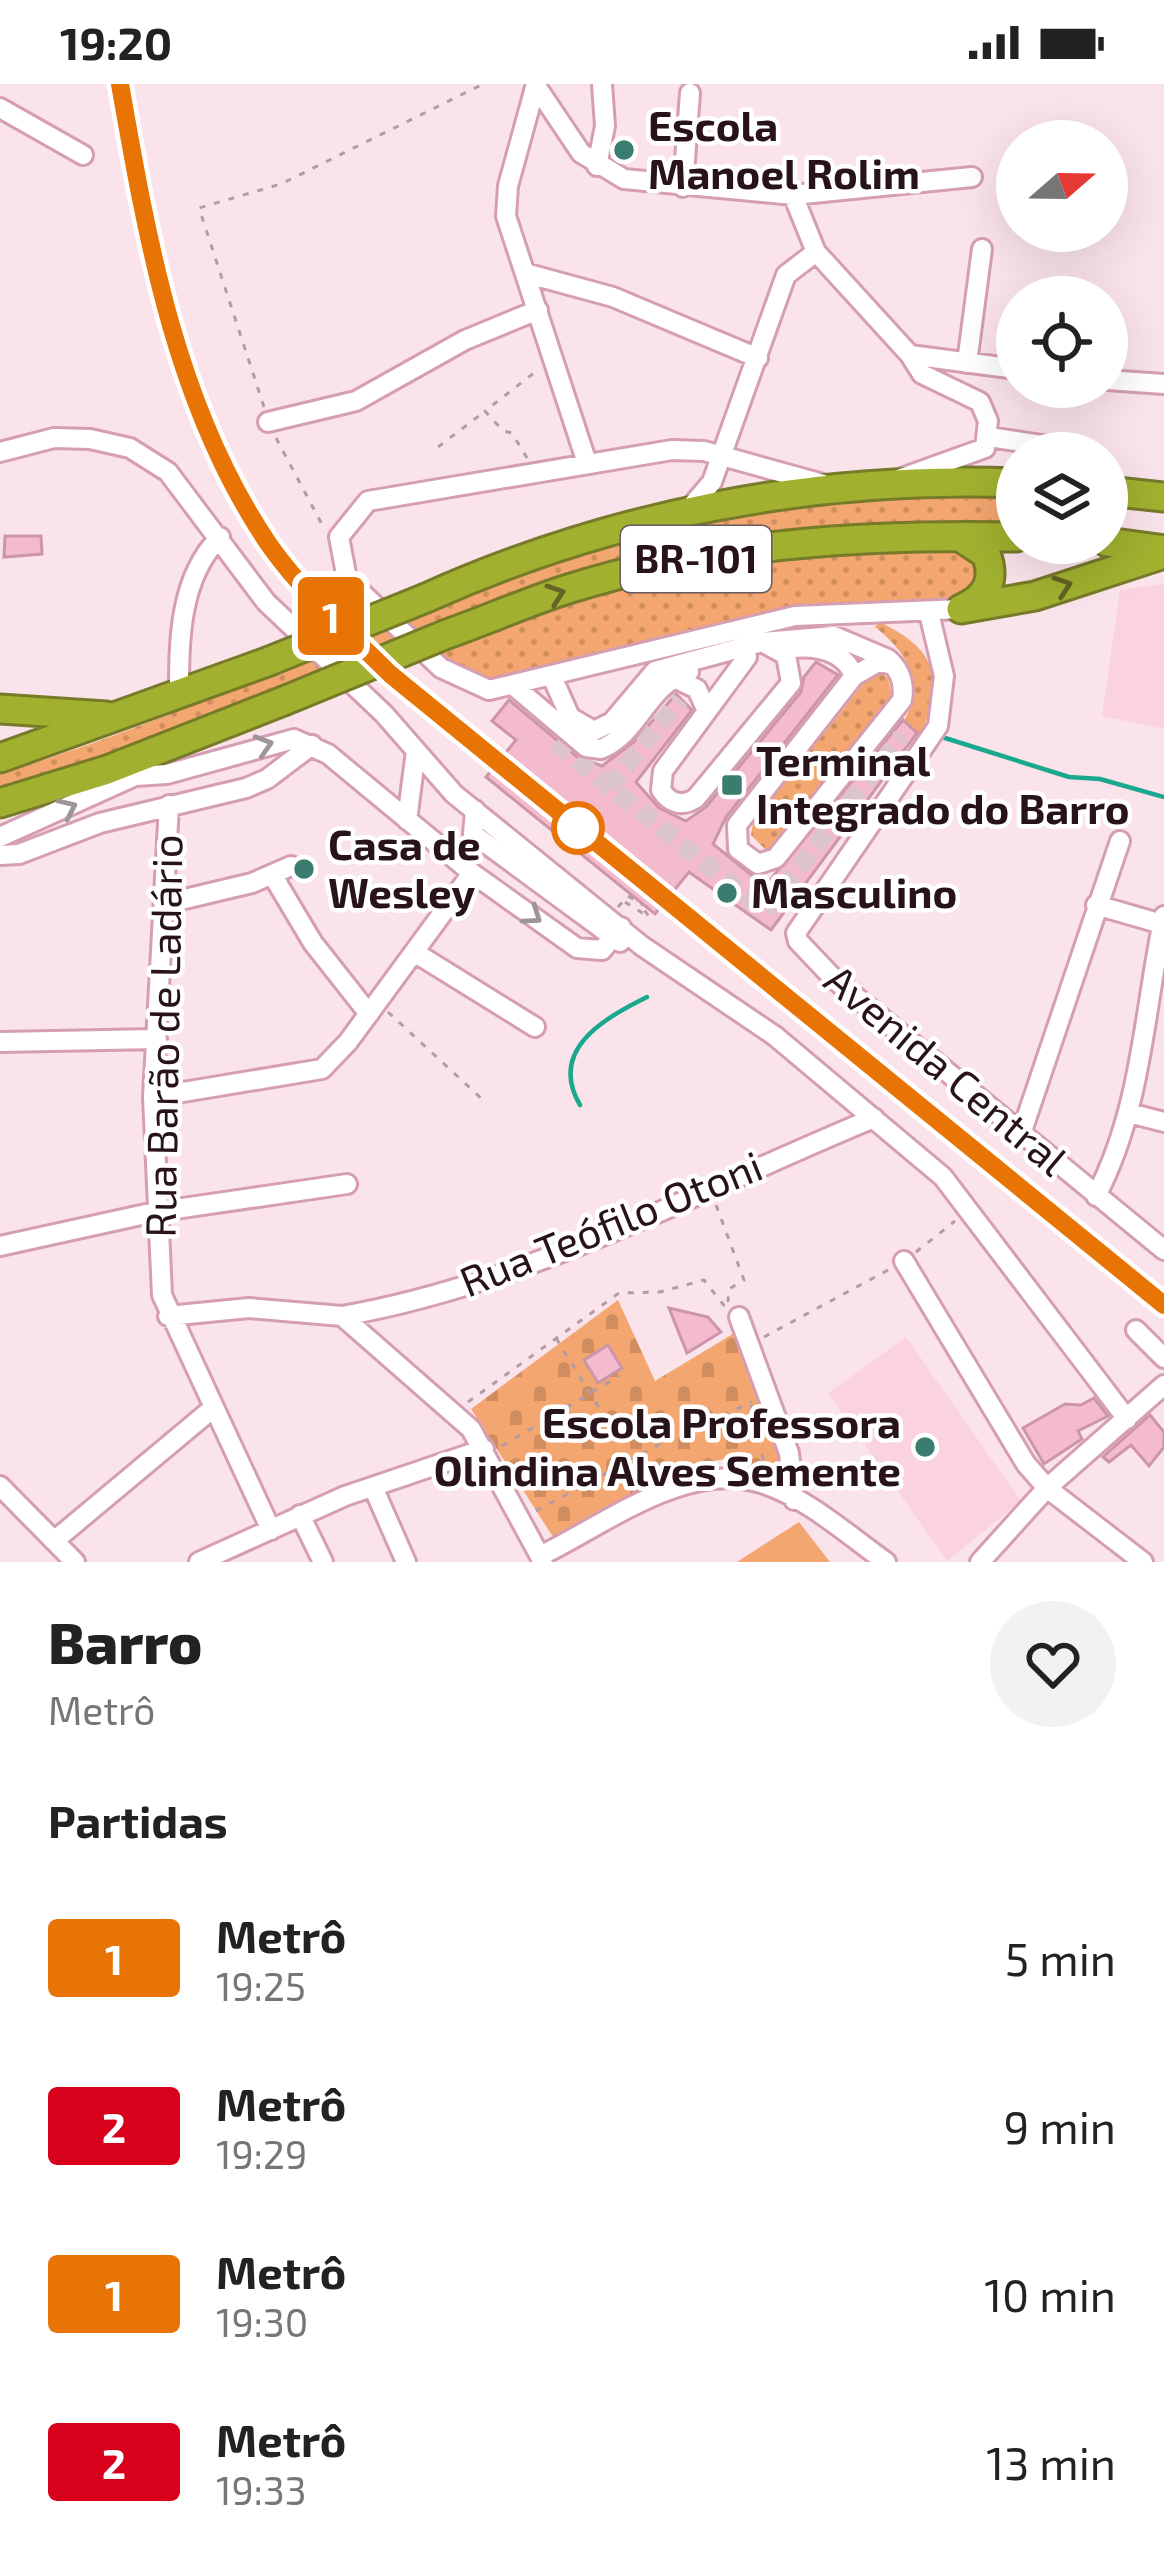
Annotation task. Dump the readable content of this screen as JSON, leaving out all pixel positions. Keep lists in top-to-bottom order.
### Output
{
  "streets": {
    "highway": ["BR-101"],
    "street": ["Rua Barão de Ladário", "Avenida Central", "Rua Teófilo Otoni"]
  },
  "crossings": [
    ["Rua Barão de Ladário", "Rua Teófilo Otoni"],
    ["Avenida Central", "Rua Teófilo Otoni"]
  ],
  "places": {
    "other": [
      "Escola Manoel Rolim",
      "Casa de Wesley",
      "Masculino",
      "Escola Professora Olindina Alves Semente"
    ],
    "transit": ["Terminal Integrado do Barro"]
  },
  "lines": ["metro line 1"],
  "north": "right",
  "page": {
    "status": "19:20",
    "on_map": "1",
    "heading": [
      ["Barro", "Metrô"],
      "Partidas"
    ],
    "list": [
      {
        "mark": "1",
        "name": "Metrô",
        "note": "19:25",
        "value": "5 min"
      },
      {
        "mark": "2",
        "name": "Metrô",
        "note": "19:29",
        "value": "9 min"
      },
      {
        "mark": "1",
        "name": "Metrô",
        "note": "19:30",
        "value": "10 min"
      },
      {
        "mark": "2",
        "name": "Metrô",
        "note": "19:33",
        "value": "13 min"
      }
    ]
  }
}
